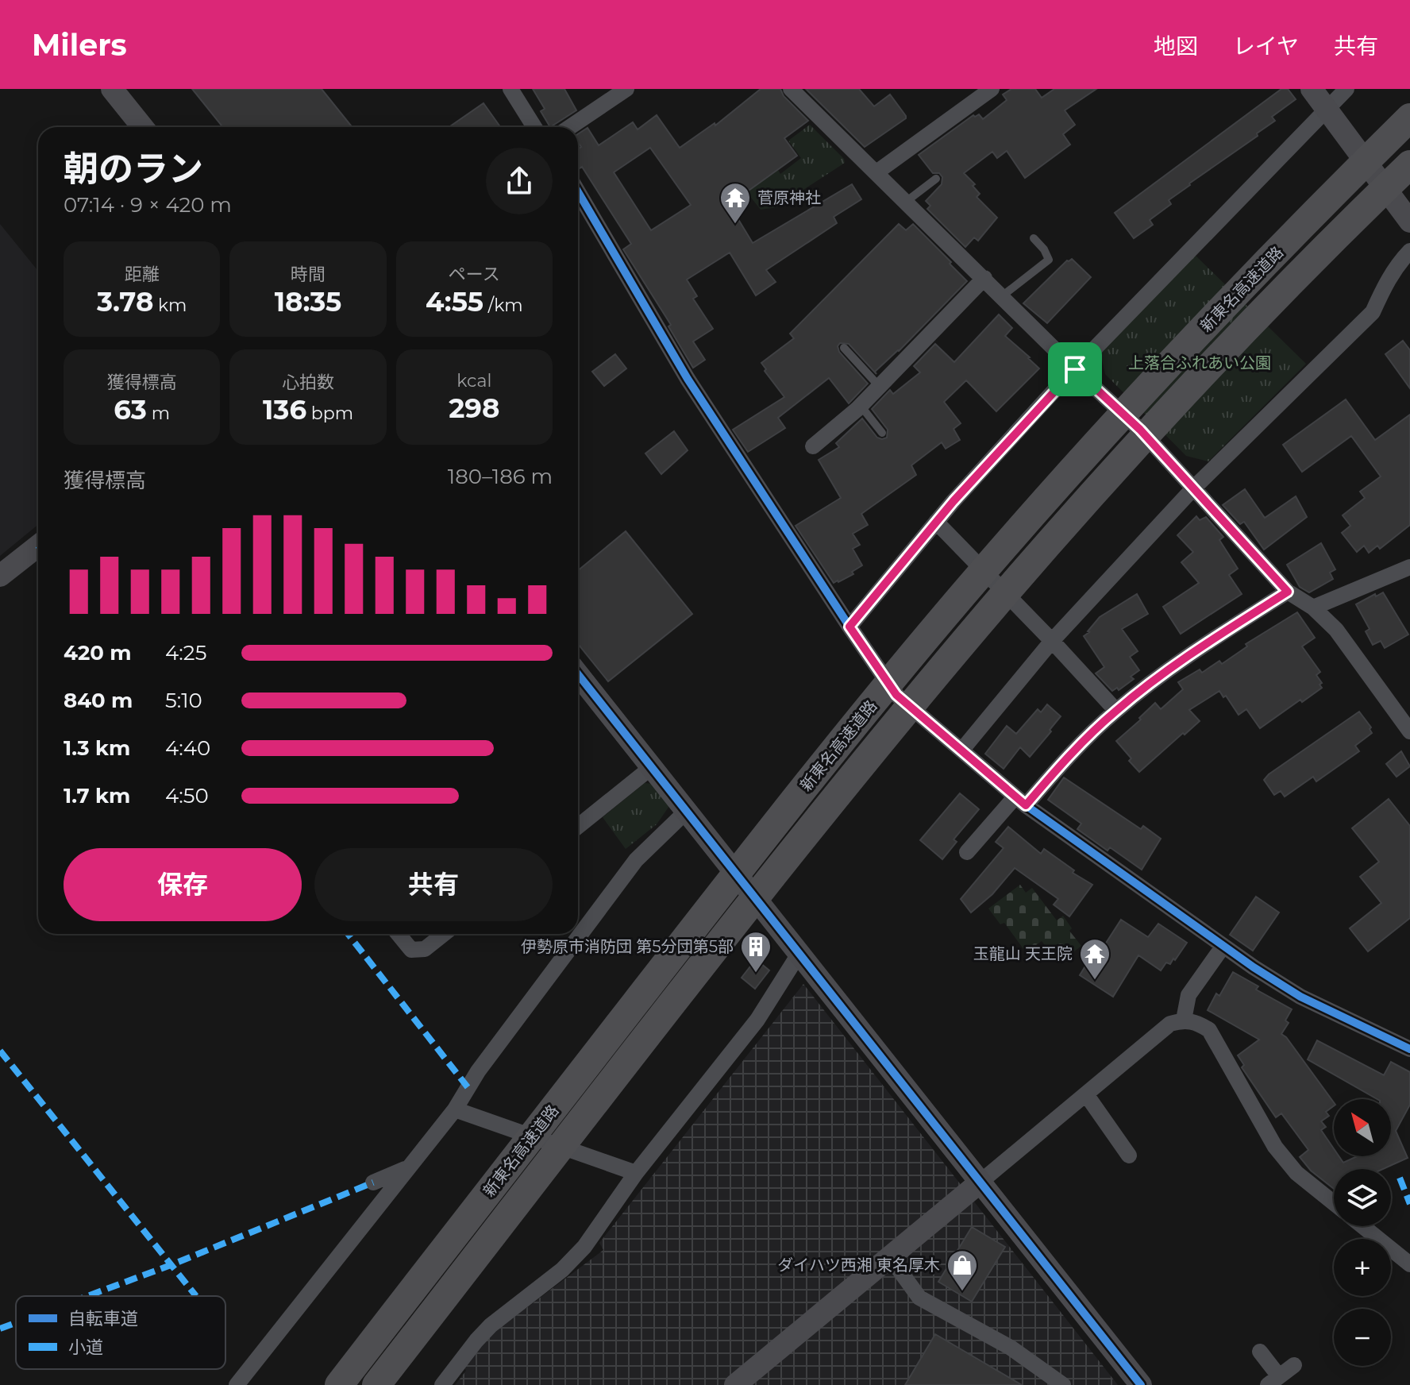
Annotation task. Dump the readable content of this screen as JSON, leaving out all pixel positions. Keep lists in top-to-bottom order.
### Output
{
  "streets": {
    "highway": ["新東名高速道路"]
  },
  "parks": ["上落合ふれあい公園"],
  "places": {
    "temple": ["菅原神社", "玉龍山 天王院"],
    "building": ["伊勢原市消防団 第5分団第5部"],
    "shop": ["ダイハツ西湘 東名厚木"]
  },
  "legend": ["自転車道", "小道"],
  "north": "top left",
  "page": {
    "header": "Milers",
    "nav": ["地図", "レイヤ", "共有"],
    "heading": ["朝のラン", "07:14 · 9 × 420 m"],
    "stats": [
      ["距離", "3.78 km"],
      ["時間", "18:35"],
      ["ペース", "4:55 /km"],
      ["獲得標高", "63 m"],
      ["心拍数", "136 bpm"],
      ["kcal", "298"]
    ],
    "chart": ["獲得標高", "180–186 m"],
    "list": [
      {
        "name": "420 m",
        "note": "4:25"
      },
      {
        "name": "840 m",
        "note": "5:10"
      },
      {
        "name": "1.3 km",
        "note": "4:40"
      },
      {
        "name": "1.7 km",
        "note": "4:50"
      }
    ],
    "buttons": ["保存", "共有"],
    "map_buttons": ["+", "−"]
  }
}
